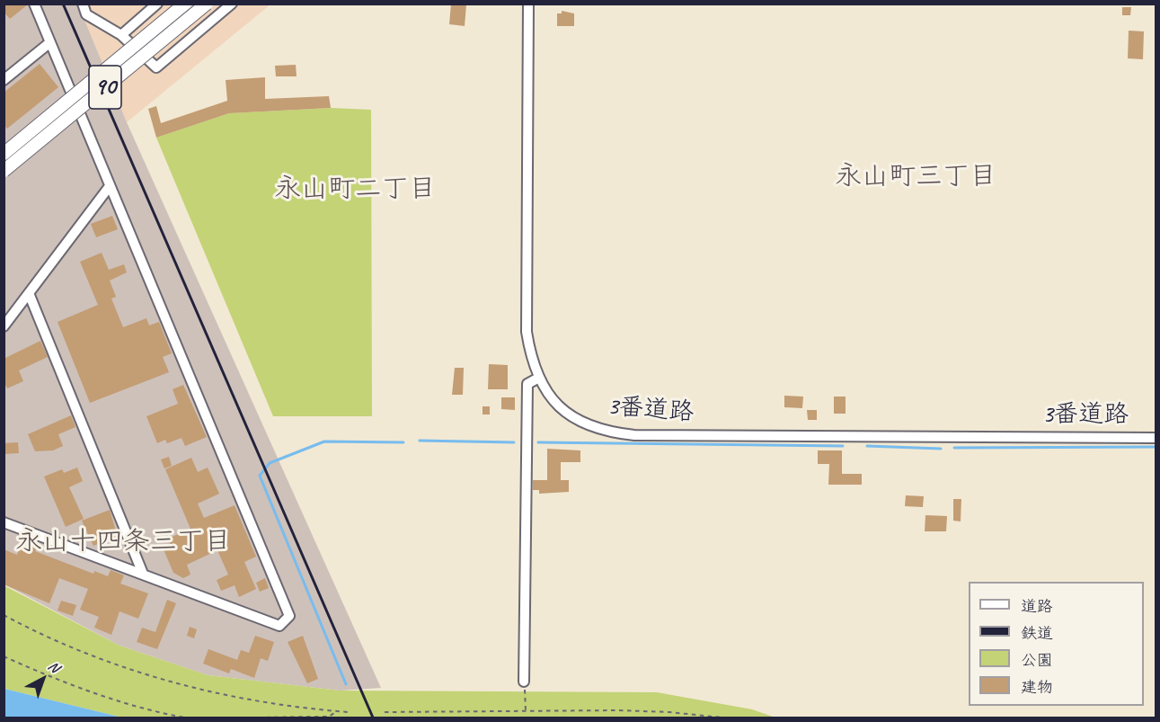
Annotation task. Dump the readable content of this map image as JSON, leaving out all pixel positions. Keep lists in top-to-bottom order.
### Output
{
  "streets": {
    "main road": ["90"],
    "street": ["3番道路"]
  },
  "districts": ["永山町三丁目", "永山町二丁目", "永山十四条三丁目"],
  "legend": [
    "道路",
    "鉄道",
    "公園",
    "建物"
  ],
  "north": "top right"
}
